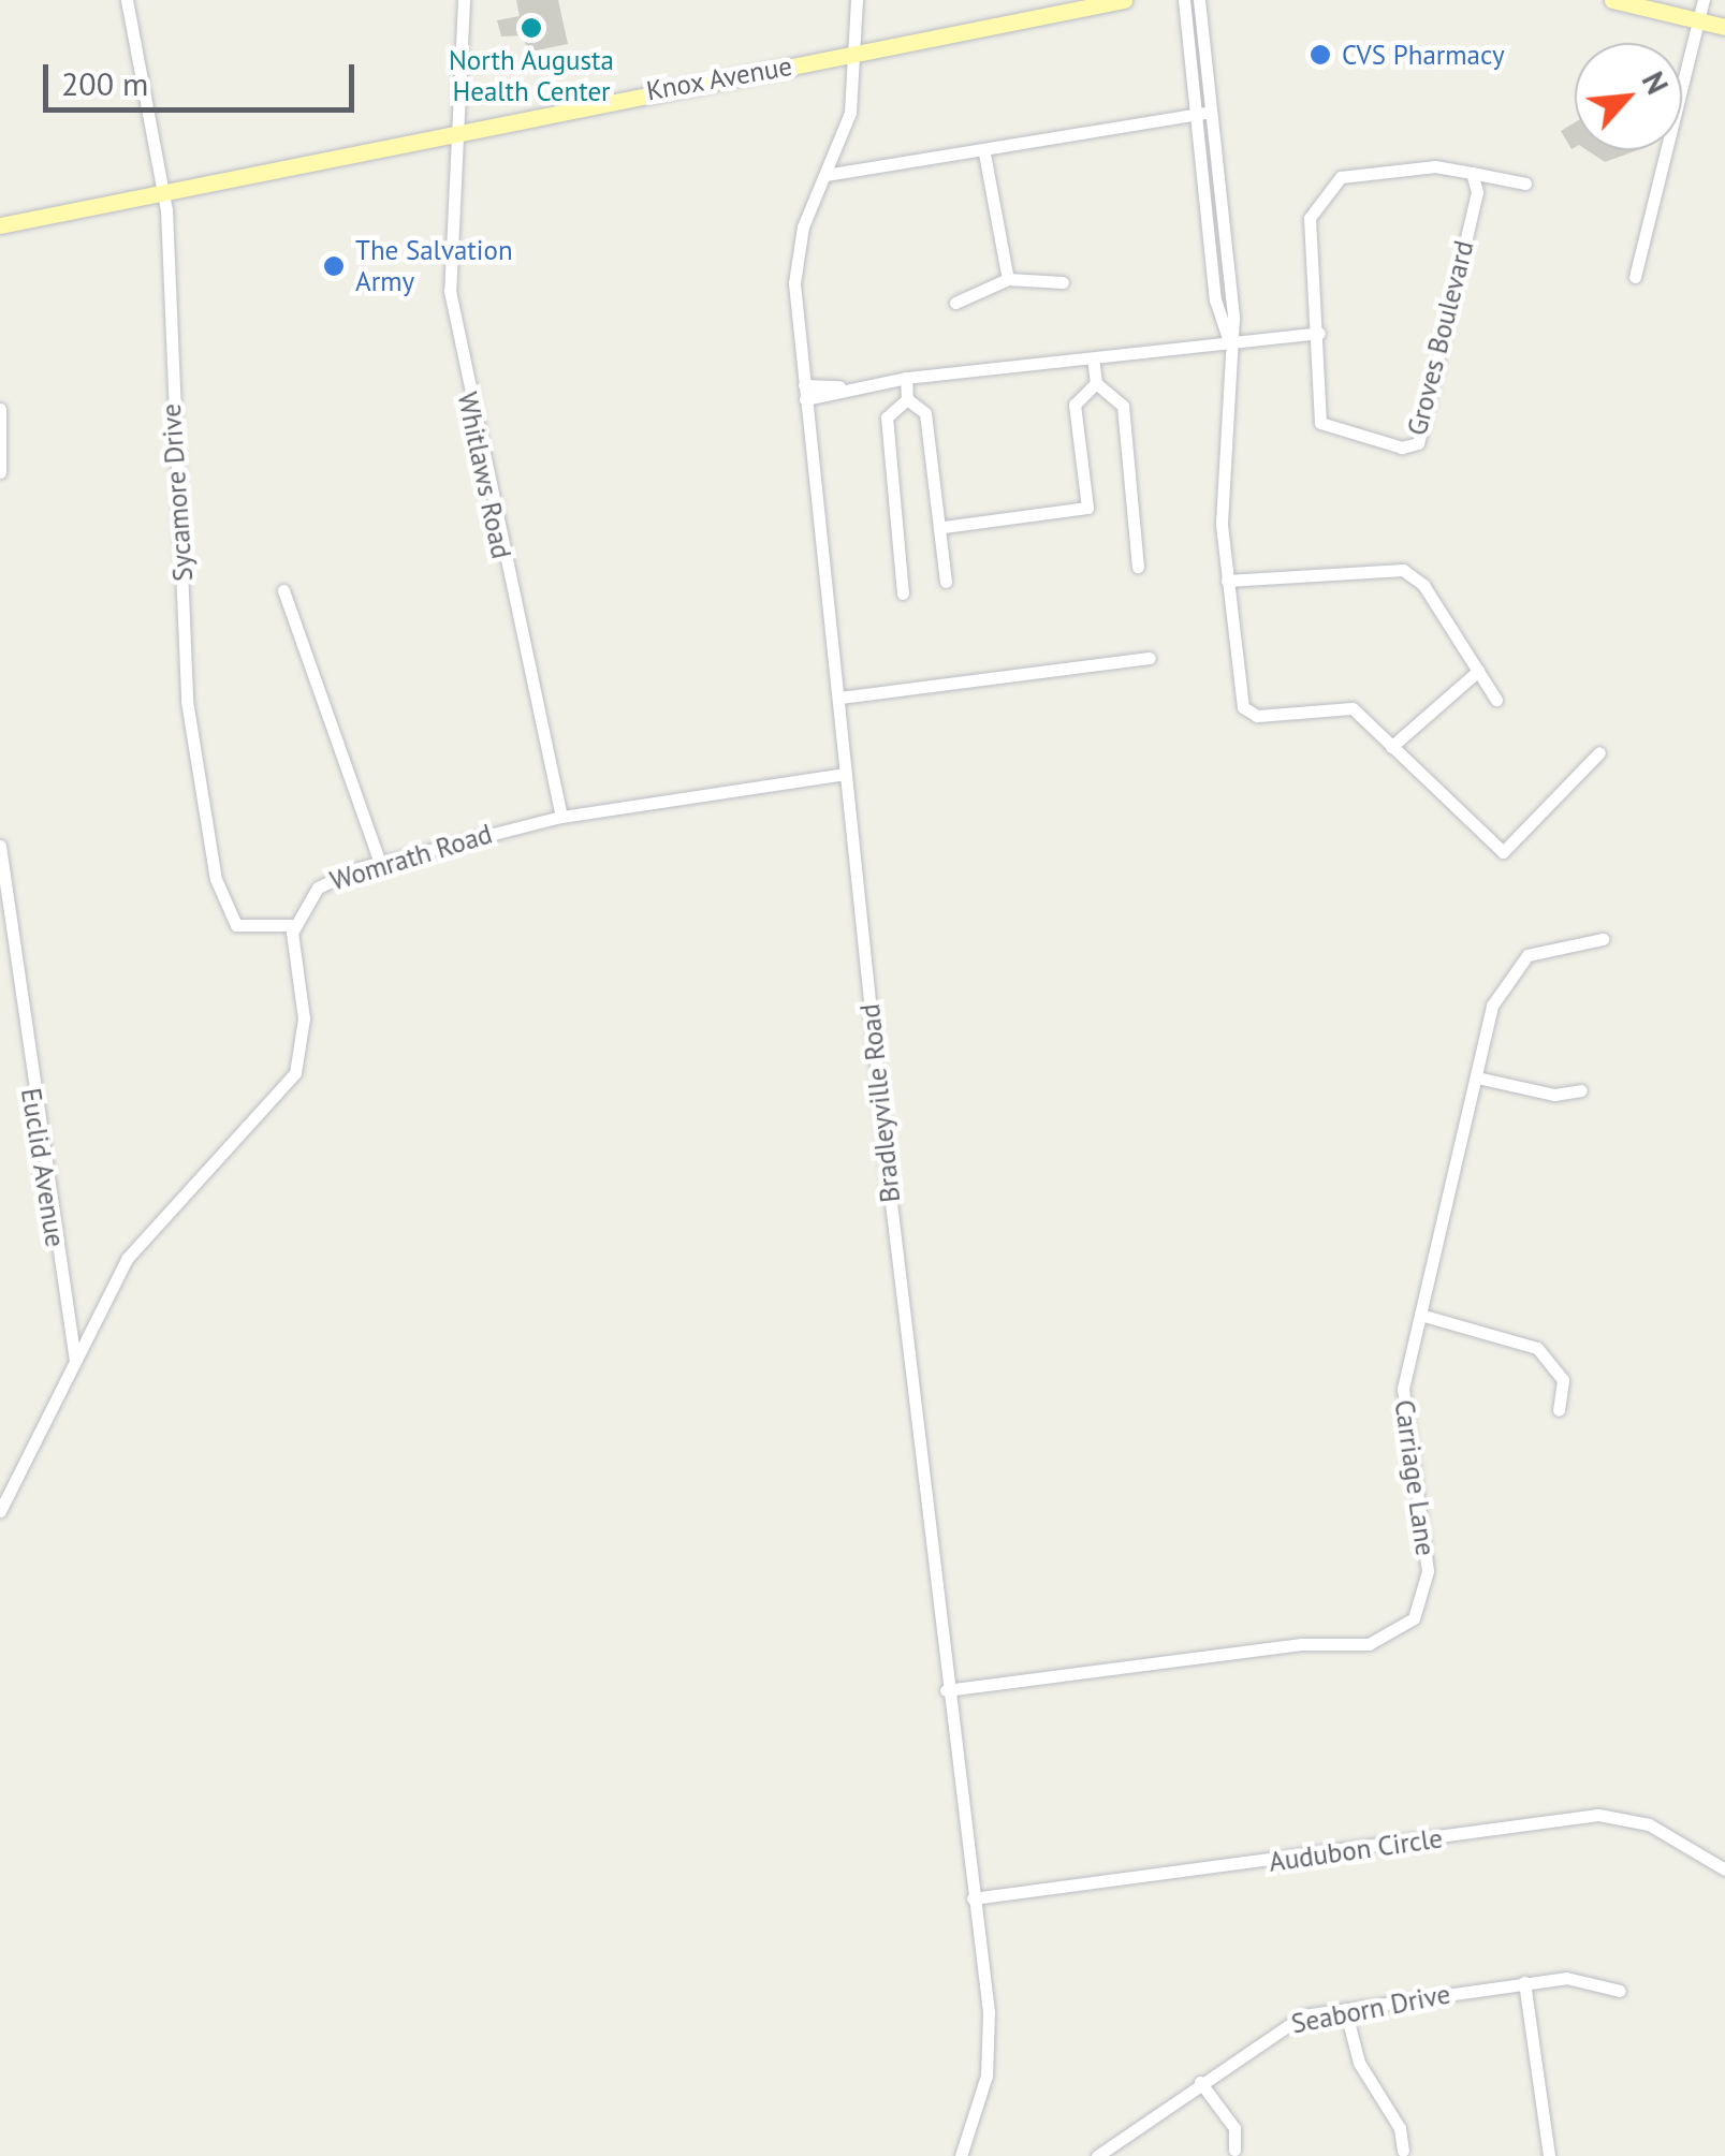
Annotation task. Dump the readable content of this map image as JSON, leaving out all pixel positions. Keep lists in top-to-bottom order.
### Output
{
  "streets": {
    "main road": ["Knox Avenue"],
    "street": [
      "Groves Boulevard",
      "Whitlaws Road",
      "Sycamore Drive",
      "Womrath Road",
      "Bradleyville Road",
      "Euclid Avenue",
      "Carriage Lane",
      "Audubon Circle",
      "Seaborn Drive"
    ]
  },
  "crossings": [
    ["Knox Avenue", "Whitlaws Road"],
    ["Knox Avenue", "Sycamore Drive"],
    ["Knox Avenue", "Bradleyville Road"],
    ["Whitlaws Road", "Womrath Road"],
    ["Sycamore Drive", "Womrath Road"],
    ["Womrath Road", "Bradleyville Road"],
    ["Bradleyville Road", "Carriage Lane"],
    ["Bradleyville Road", "Audubon Circle"]
  ],
  "places": ["North Augusta Health Center", "CVS Pharmacy", "The Salvation Army"],
  "scale_bar": "200 m",
  "north": "top right"
}
